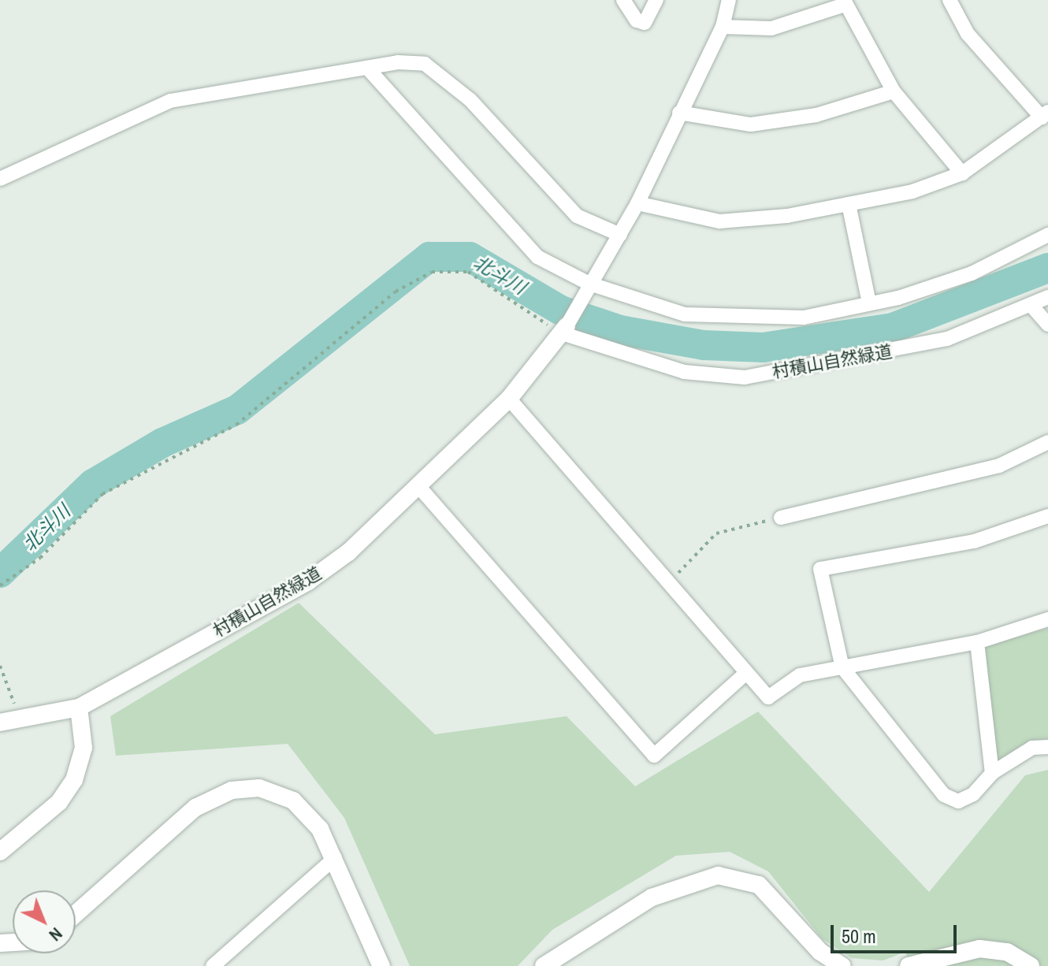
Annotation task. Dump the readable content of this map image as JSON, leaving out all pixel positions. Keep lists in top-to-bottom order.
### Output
{
  "streets": {
    "street": ["村積山自然緑道"]
  },
  "water": ["北斗川"],
  "scale_bar": "50 m",
  "north": "bottom right"
}
